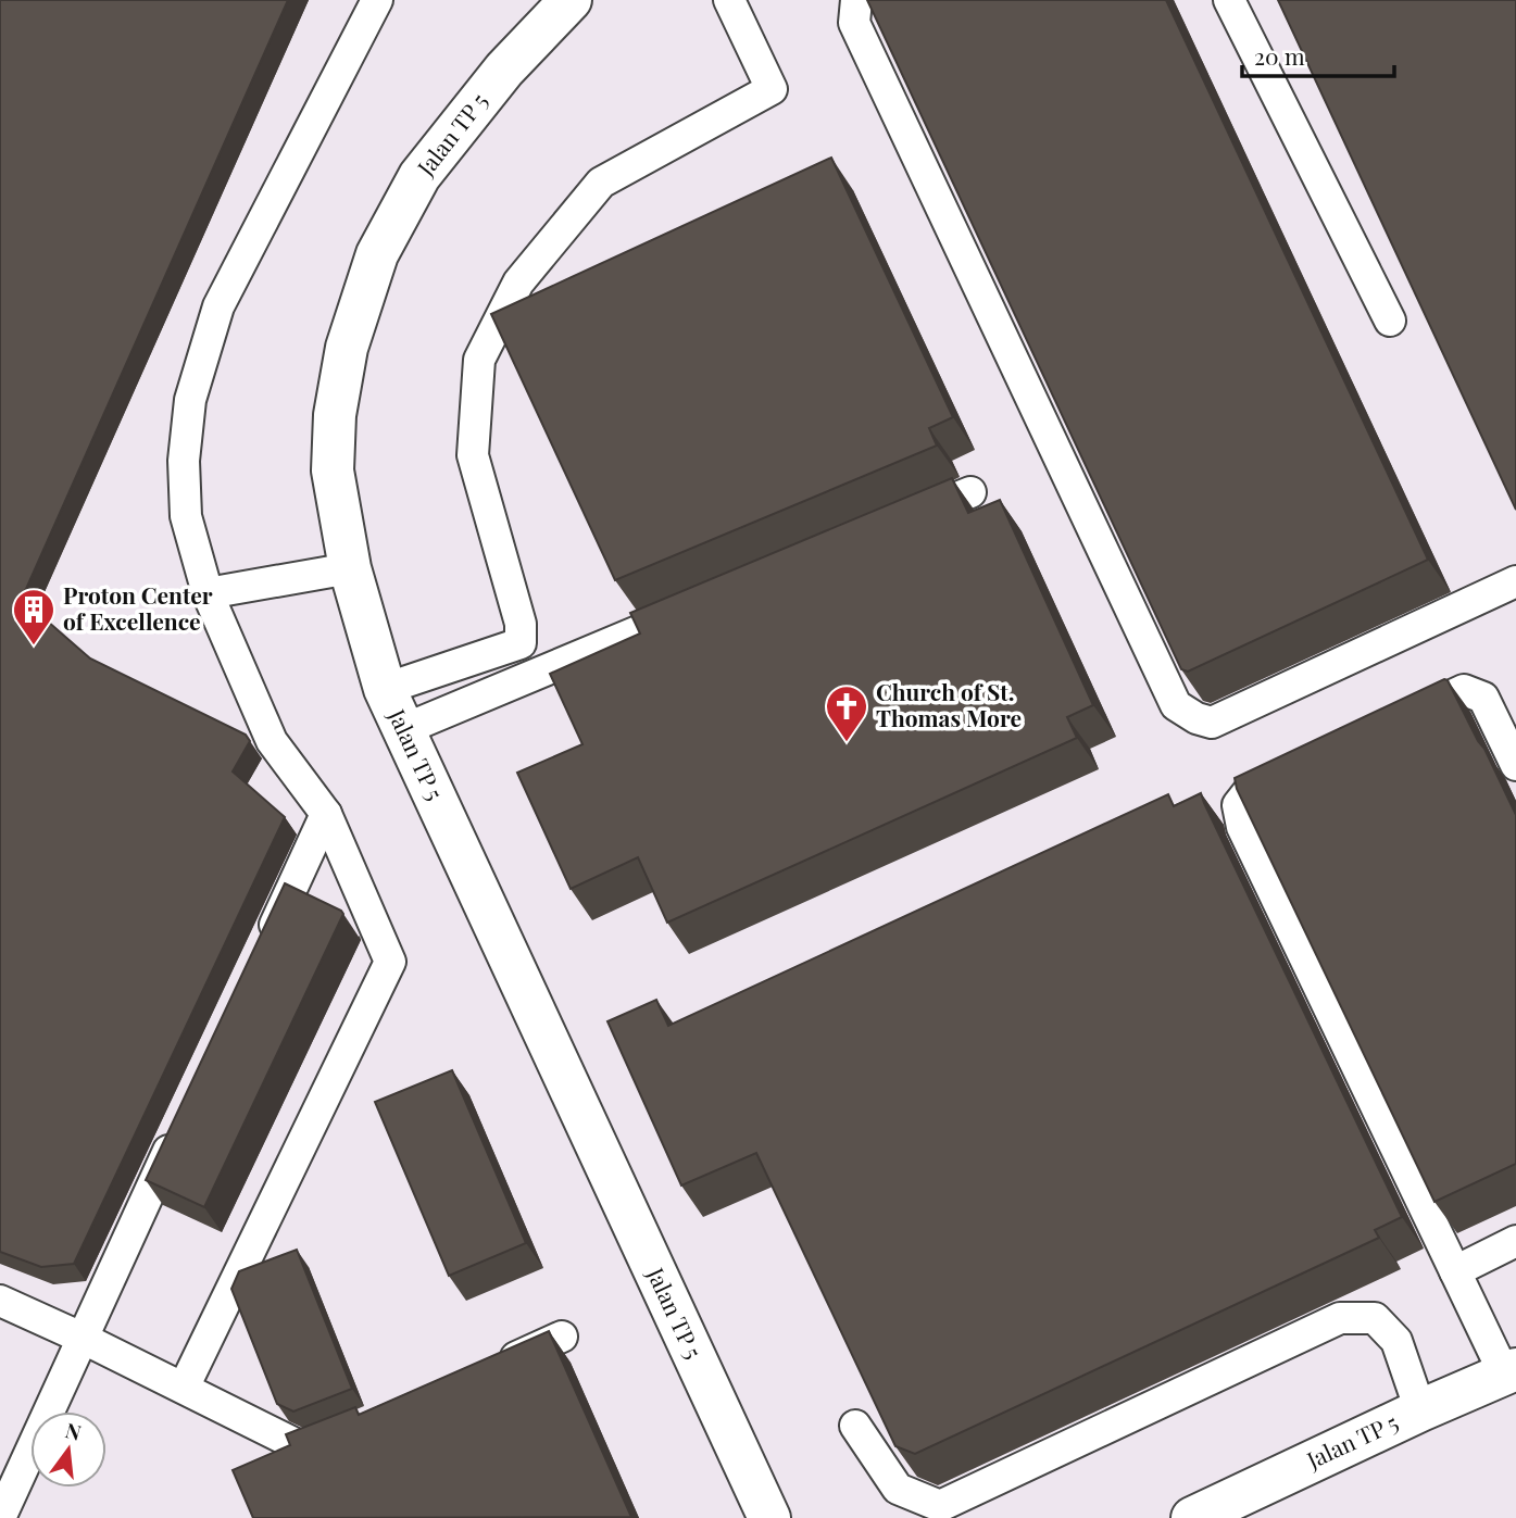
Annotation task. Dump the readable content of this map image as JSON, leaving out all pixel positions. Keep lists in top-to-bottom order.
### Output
{
  "streets": {
    "street": ["Jalan TP 5"]
  },
  "places": {
    "building": ["Proton Center of Excellence"],
    "church": ["Church of St. Thomas More"]
  },
  "scale_bar": "20 m",
  "north": "top"
}
